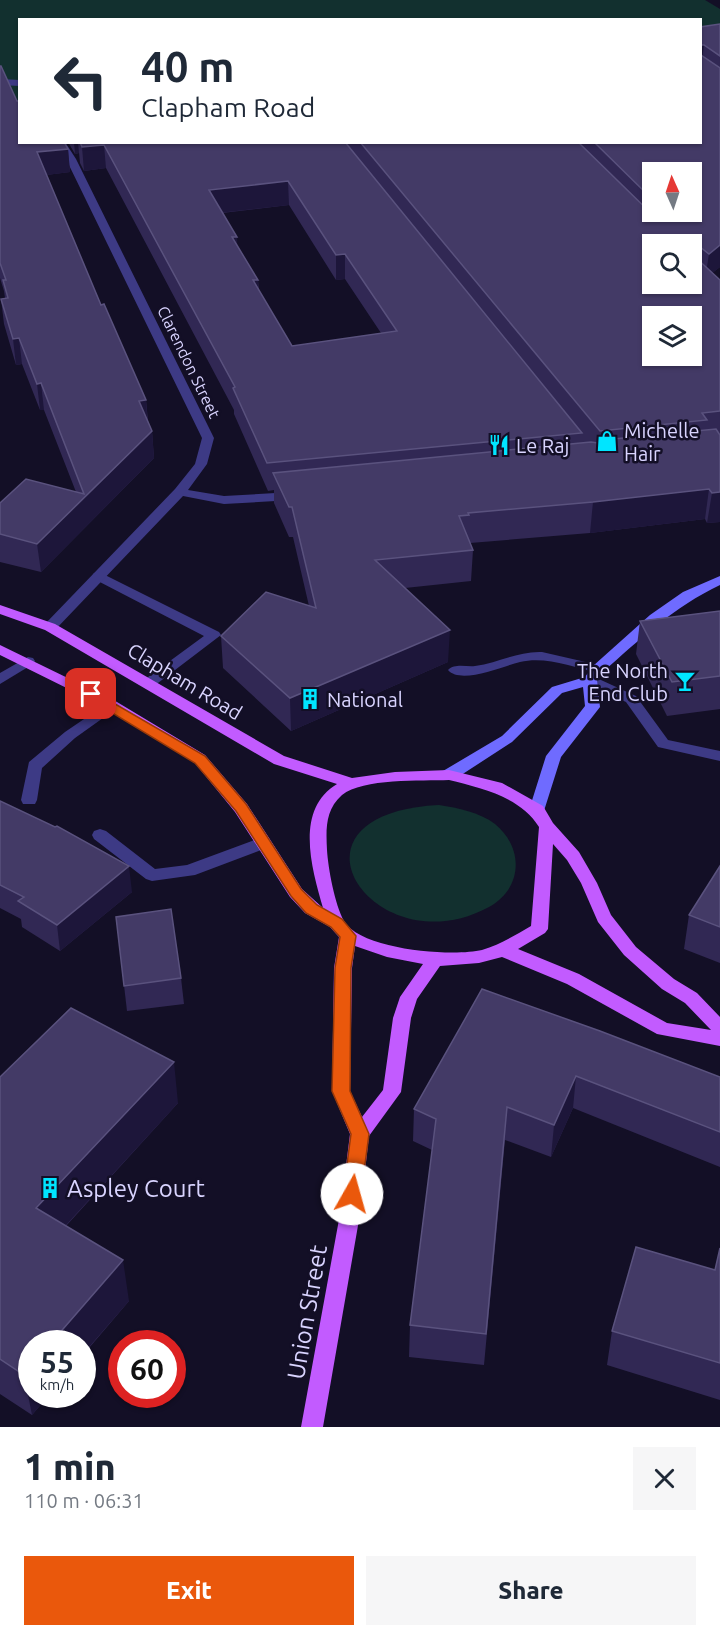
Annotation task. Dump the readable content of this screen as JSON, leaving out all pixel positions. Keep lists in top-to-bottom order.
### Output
{
  "streets": {
    "main road": ["Clapham Road", "Union Street"],
    "street": ["Clarendon Street"]
  },
  "crossings": [
    ["Clarendon Street", "Clapham Road"]
  ],
  "places": {
    "shop": ["Michelle Hair"],
    "restaurant": ["Le Raj"],
    "bar": ["The North End Club"],
    "building": ["National", "Aspley Court"]
  },
  "north": "top",
  "page": {
    "turn": ["40 m", "Clapham Road"],
    "speed": "55 km/h",
    "limit": "60",
    "heading": ["1 min", "110 m · 06:31"],
    "buttons": ["Exit", "Share"]
  }
}
